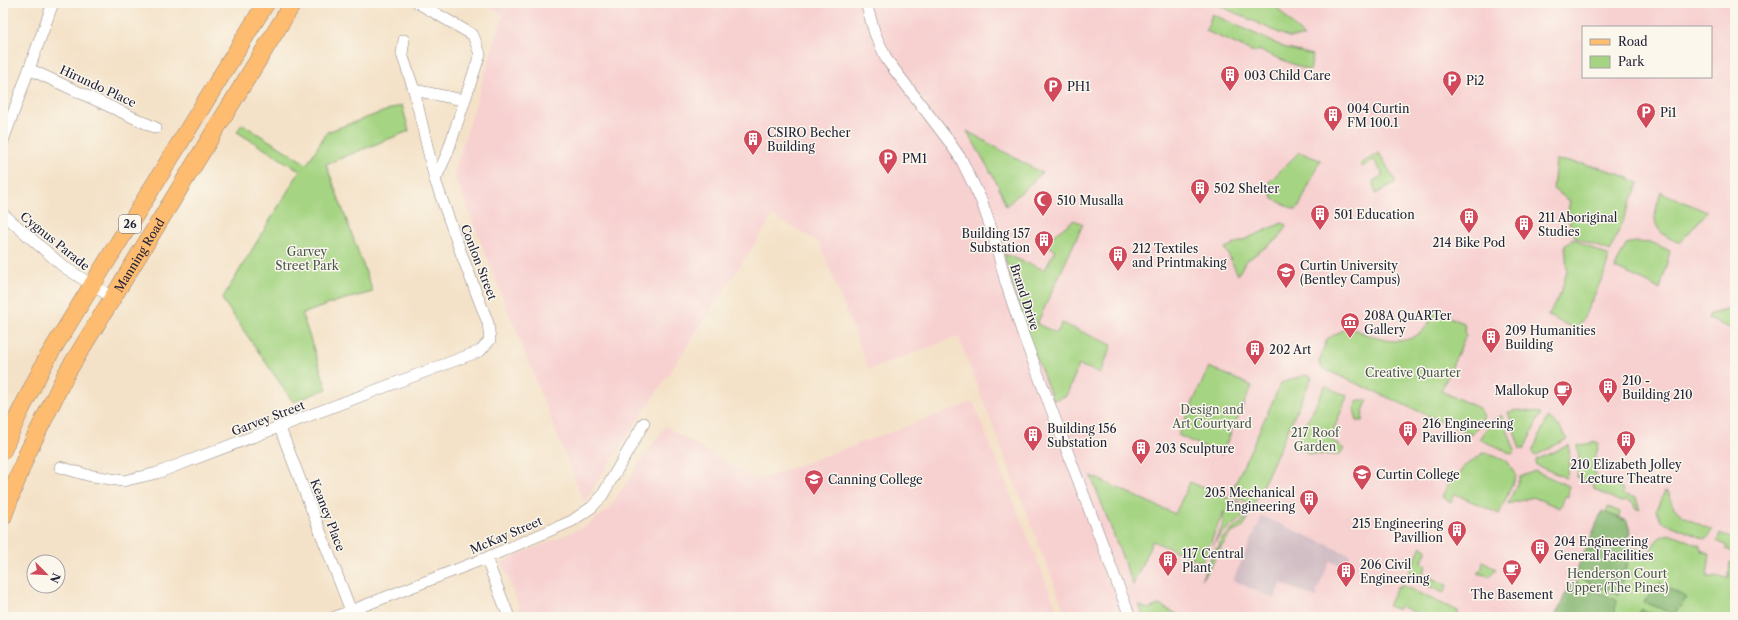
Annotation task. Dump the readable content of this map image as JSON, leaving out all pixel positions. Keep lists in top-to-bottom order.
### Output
{
  "streets": {
    "main road": ["26", "Manning Road"],
    "street": [
      "Hirundo Place",
      "Cygnus Parade",
      "Conlon Street",
      "Brand Drive",
      "Garvey Street",
      "Keaney Place",
      "McKay Street"
    ]
  },
  "crossings": [
    ["Cygnus Parade", "Manning Road"],
    ["Conlon Street", "Garvey Street"],
    ["Garvey Street", "Keaney Place"],
    ["Keaney Place", "McKay Street"]
  ],
  "parks": [
    "Garvey Street Park",
    "Creative Quarter",
    "Design and Art Courtyard",
    "217 Roof Garden",
    "Henderson Court Upper (The Pines)"
  ],
  "places": {
    "building": [
      "003 Child Care",
      "004 Curtin FM 100.1",
      "CSIRO Becher Building",
      "502 Shelter",
      "501 Education",
      "214 Bike Pod",
      "211 Aboriginal Studies",
      "Building 157 Substation",
      "212 Textiles and Printmaking",
      "209 Humanities Building",
      "202 Art",
      "210 - Building 210",
      "216 Engineering Pavillion",
      "Building 156 Substation",
      "210 Elizabeth Jolley Lecture Theatre",
      "203 Sculpture",
      "205 Mechanical Engineering",
      "215 Engineering Pavillion",
      "204 Engineering General Facilities",
      "117 Central Plant",
      "206 Civil Engineering"
    ],
    "parking": [
      "Pi2",
      "PH1",
      "Pi1",
      "PM1"
    ],
    "mosque": ["510 Musalla"],
    "school or university": ["Curtin University (Bentley Campus)", "Curtin College", "Canning College"],
    "museum": ["208A QuARTer Gallery"],
    "cafe": ["Mallokup", "The Basement"]
  },
  "legend": ["Road", "Park"],
  "north": "bottom right"
}
